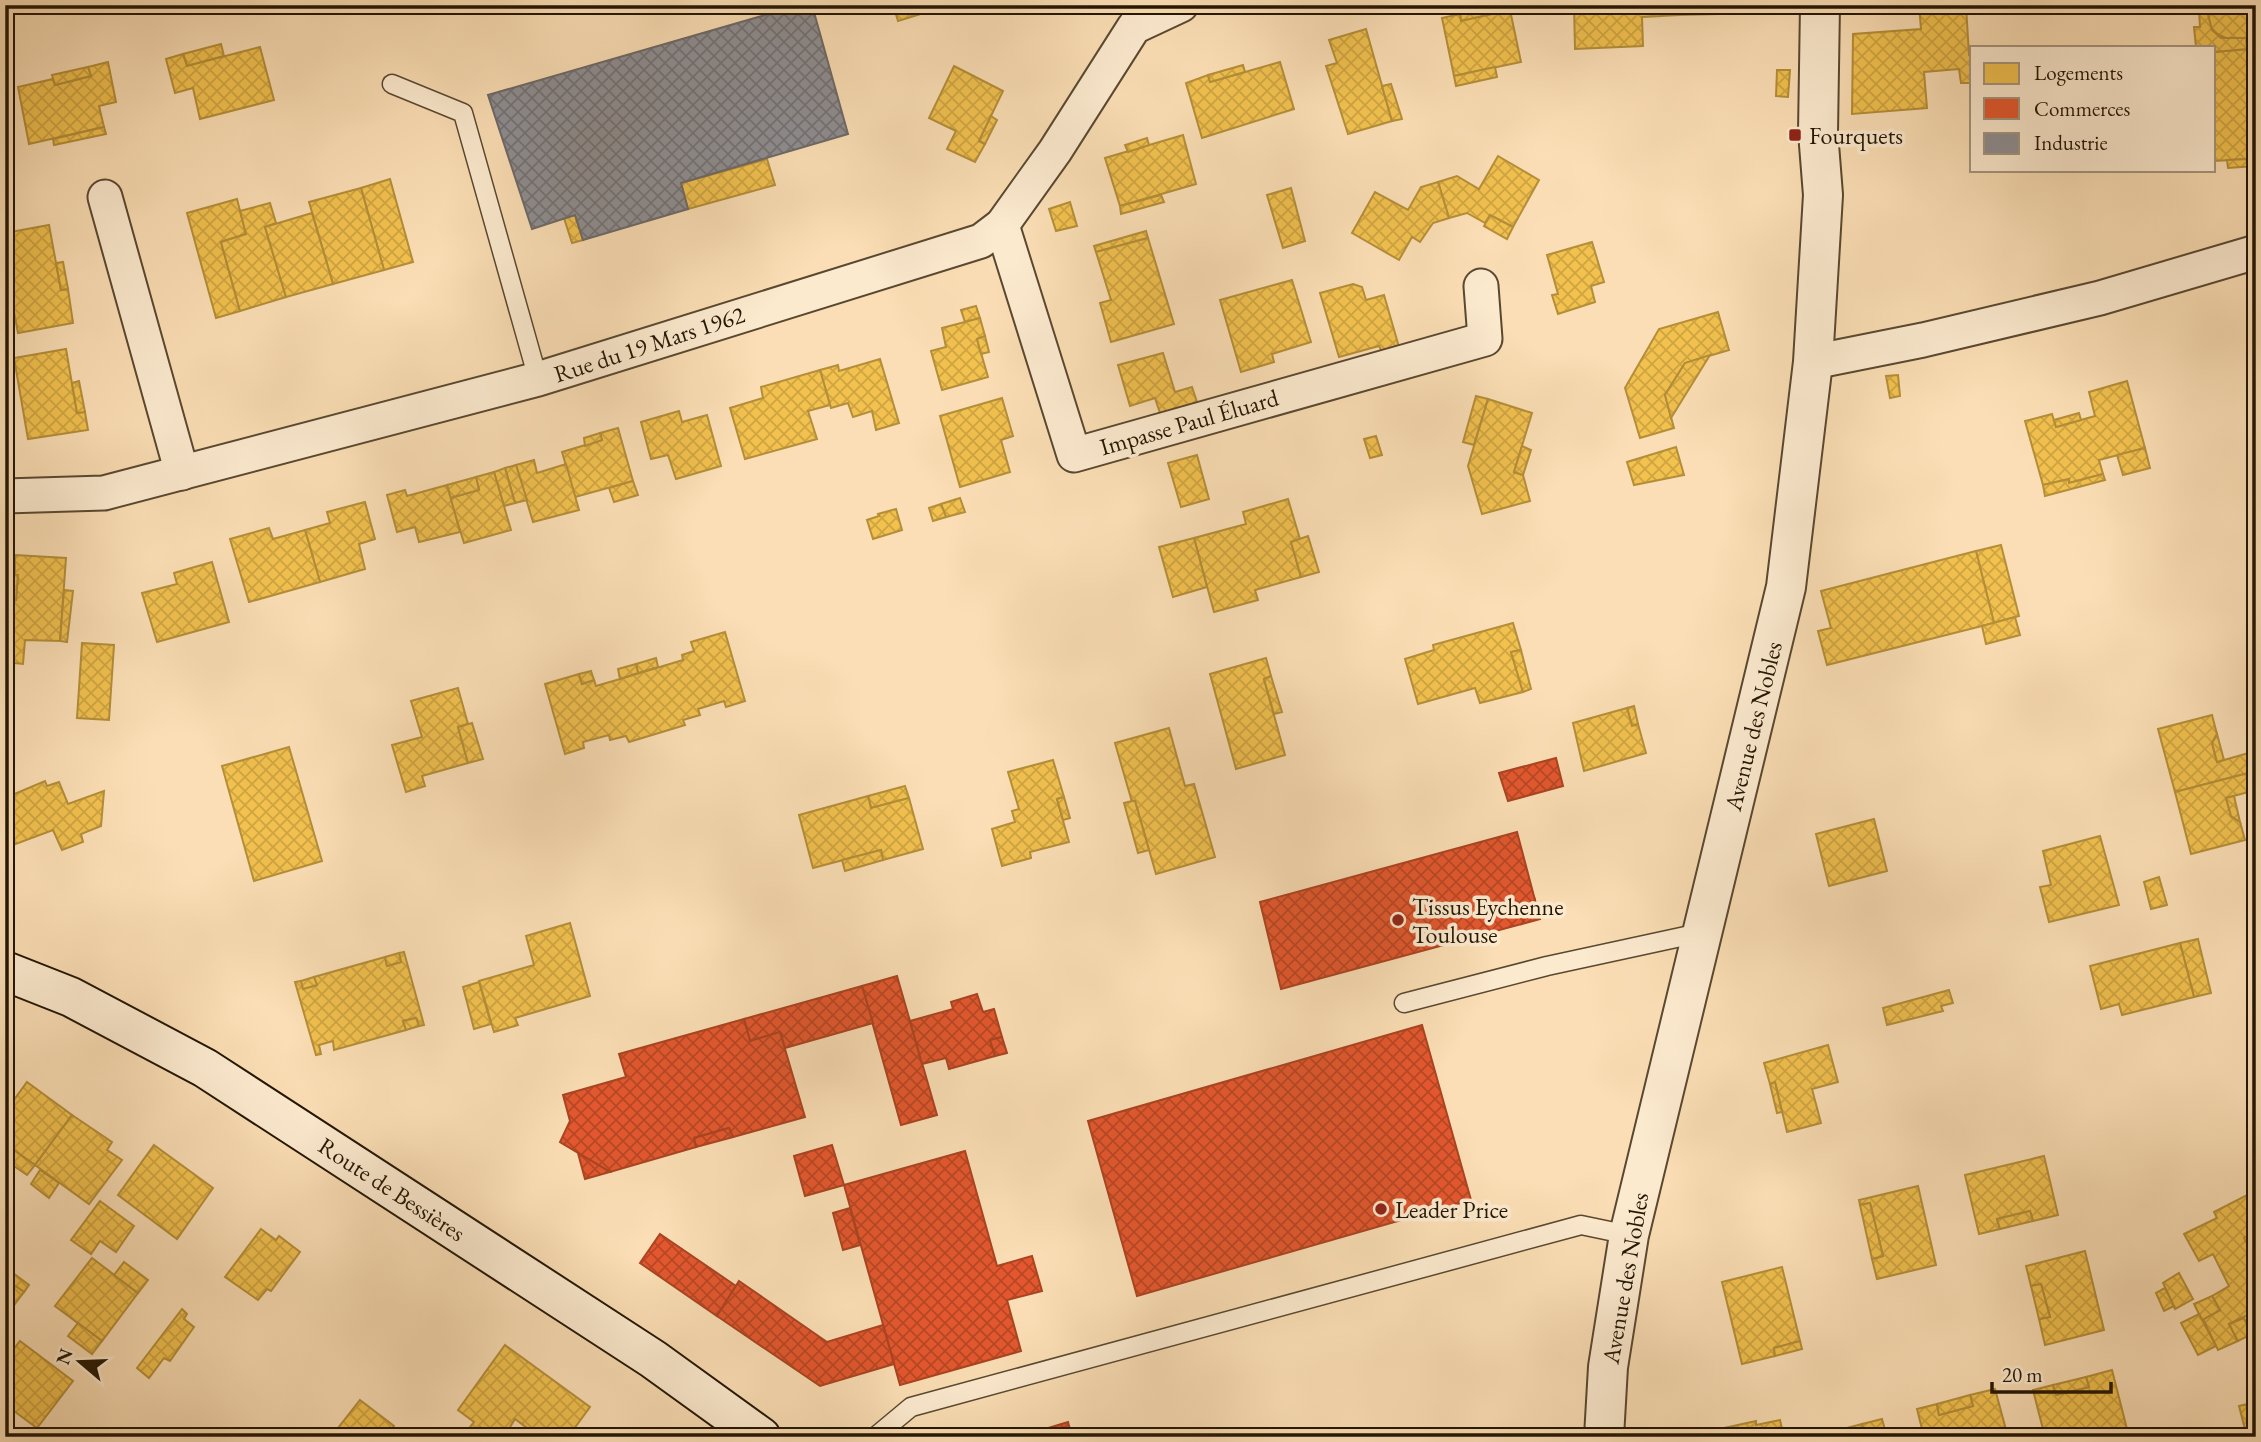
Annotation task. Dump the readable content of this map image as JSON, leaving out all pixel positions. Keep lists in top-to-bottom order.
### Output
{
  "streets": {
    "street": [
      "Rue du 19 Mars 1962",
      "Impasse Paul Éluard",
      "Avenue des Nobles",
      "Route de Bessières"
    ]
  },
  "crossings": [
    ["Rue du 19 Mars 1962", "Impasse Paul Éluard"]
  ],
  "places": {
    "transit": ["Fourquets"],
    "other": ["Tissus Eychenne Toulouse", "Leader Price"]
  },
  "legend": ["Logements", "Commerces", "Industrie"],
  "scale_bar": "20 m",
  "north": "left"
}
